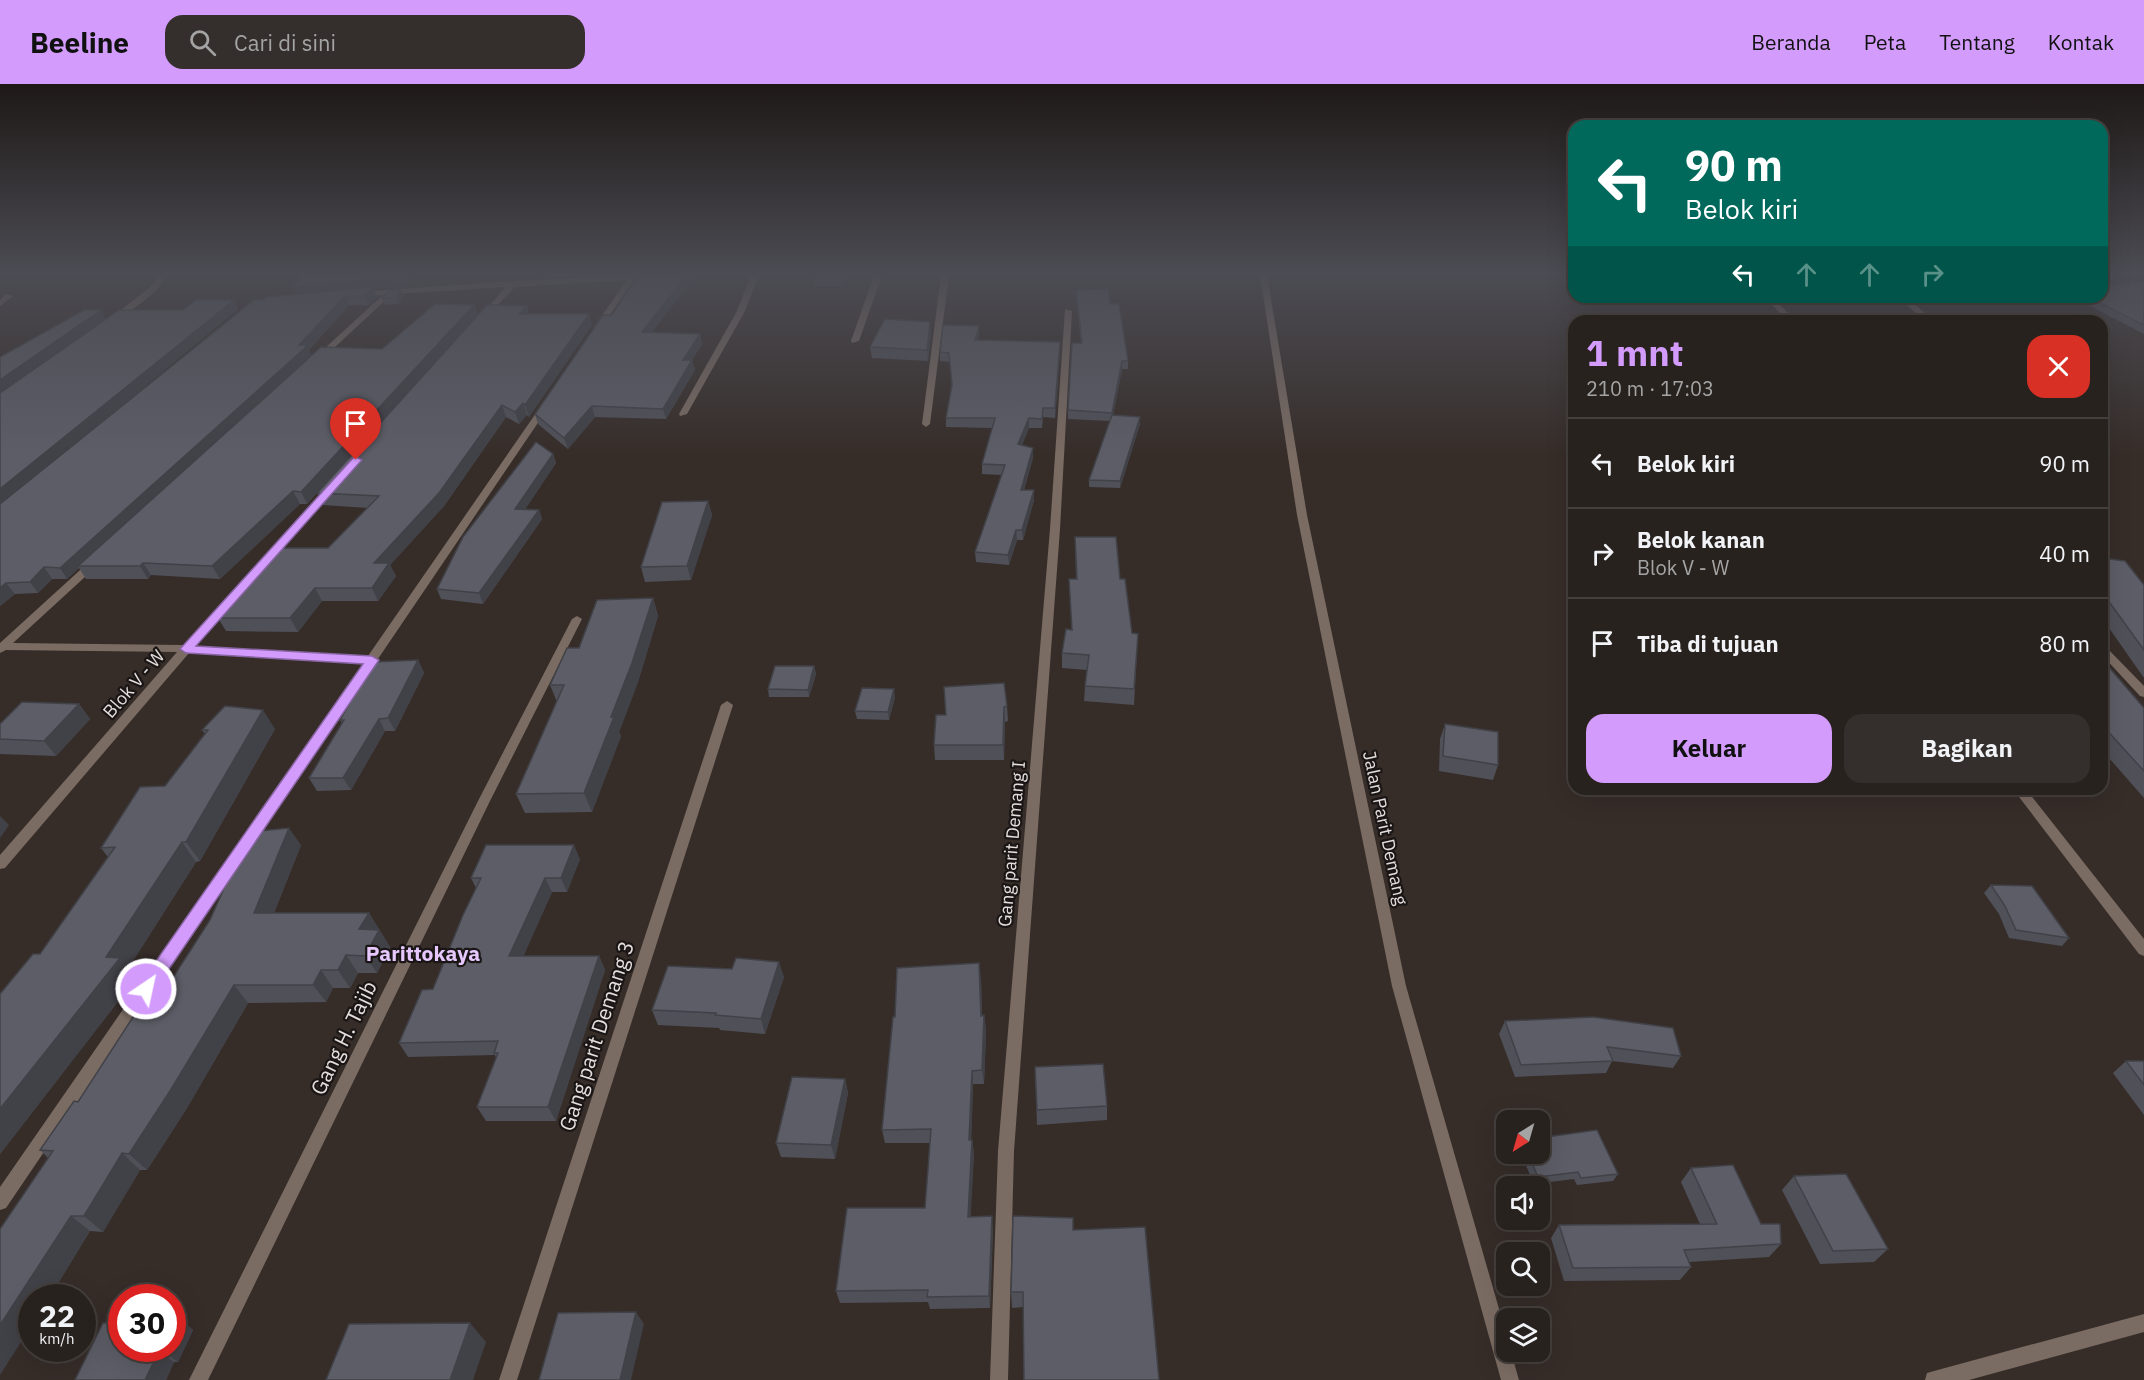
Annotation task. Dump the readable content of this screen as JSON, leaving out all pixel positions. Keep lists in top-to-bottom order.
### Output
{
  "streets": {
    "street": [
      "Blok V - W",
      "Jalan Parit Demang",
      "Gang parit Demang I",
      "Gang parit Demang 3",
      "Gang H. Tajib"
    ]
  },
  "districts": ["Parittokaya"],
  "north": "bottom left",
  "page": {
    "header": "Beeline",
    "search": "Cari di sini",
    "nav": [
      "Beranda",
      "Peta",
      "Tentang",
      "Kontak"
    ],
    "turn": ["90 m", "Belok kiri"],
    "heading": ["1 mnt", "210 m · 17:03"],
    "list": [
      {
        "name": "Belok kiri",
        "value": "90 m"
      },
      {
        "name": "Belok kanan",
        "note": "Blok V - W",
        "value": "40 m"
      },
      {
        "name": "Tiba di tujuan",
        "value": "80 m"
      }
    ],
    "buttons": ["Keluar", "Bagikan"],
    "speed": "22 km/h",
    "limit": "30"
  }
}
